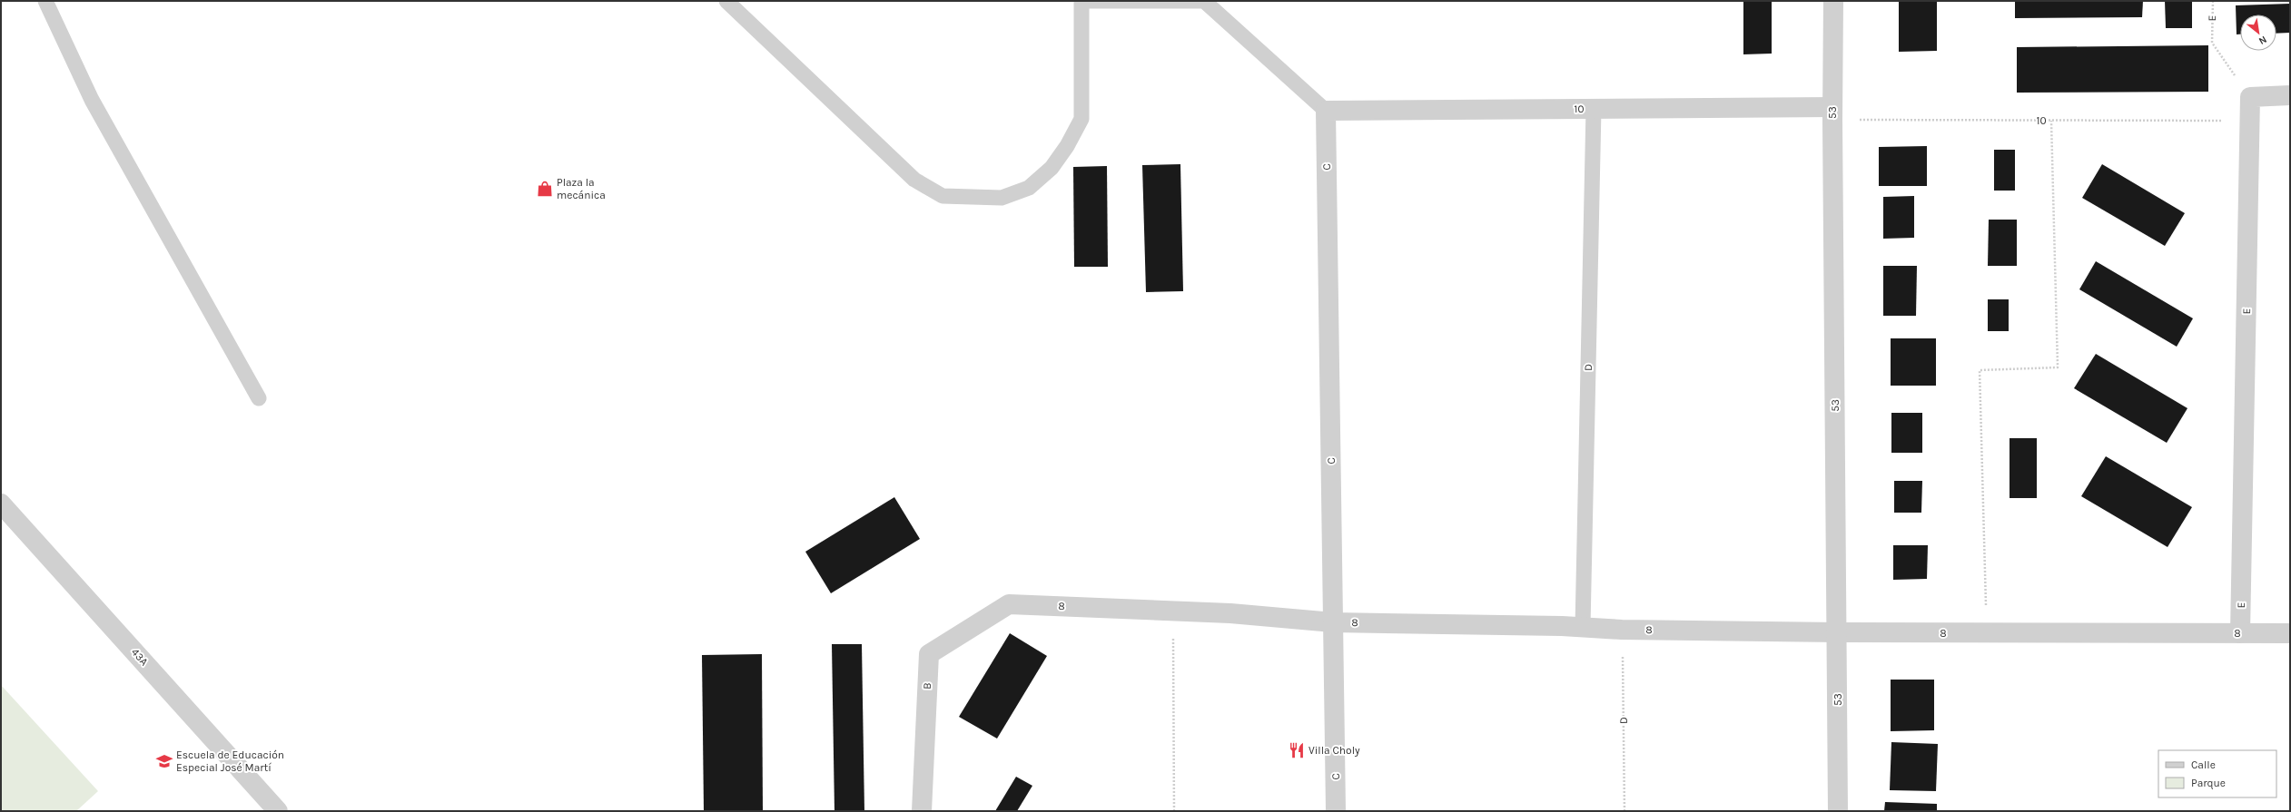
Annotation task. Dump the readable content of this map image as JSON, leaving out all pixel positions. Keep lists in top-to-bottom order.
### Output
{
  "streets": {
    "street": [
      "E",
      "10",
      "53",
      "C",
      "8",
      "43A",
      "B"
    ],
    "lane": ["D"]
  },
  "crossings": [
    ["E", "10"],
    ["E", "8"],
    ["10", "53"],
    ["10", "C"],
    ["10", "D"],
    ["53", "8"],
    ["C", "8"],
    ["D", "8"],
    ["8", "B"]
  ],
  "places": {
    "shop": ["Plaza la mecánica"],
    "restaurant": ["Villa Choly"],
    "school or university": ["Escuela de Educación Especial José Martí"]
  },
  "legend": ["Calle", "Parque"],
  "north": "bottom right"
}
